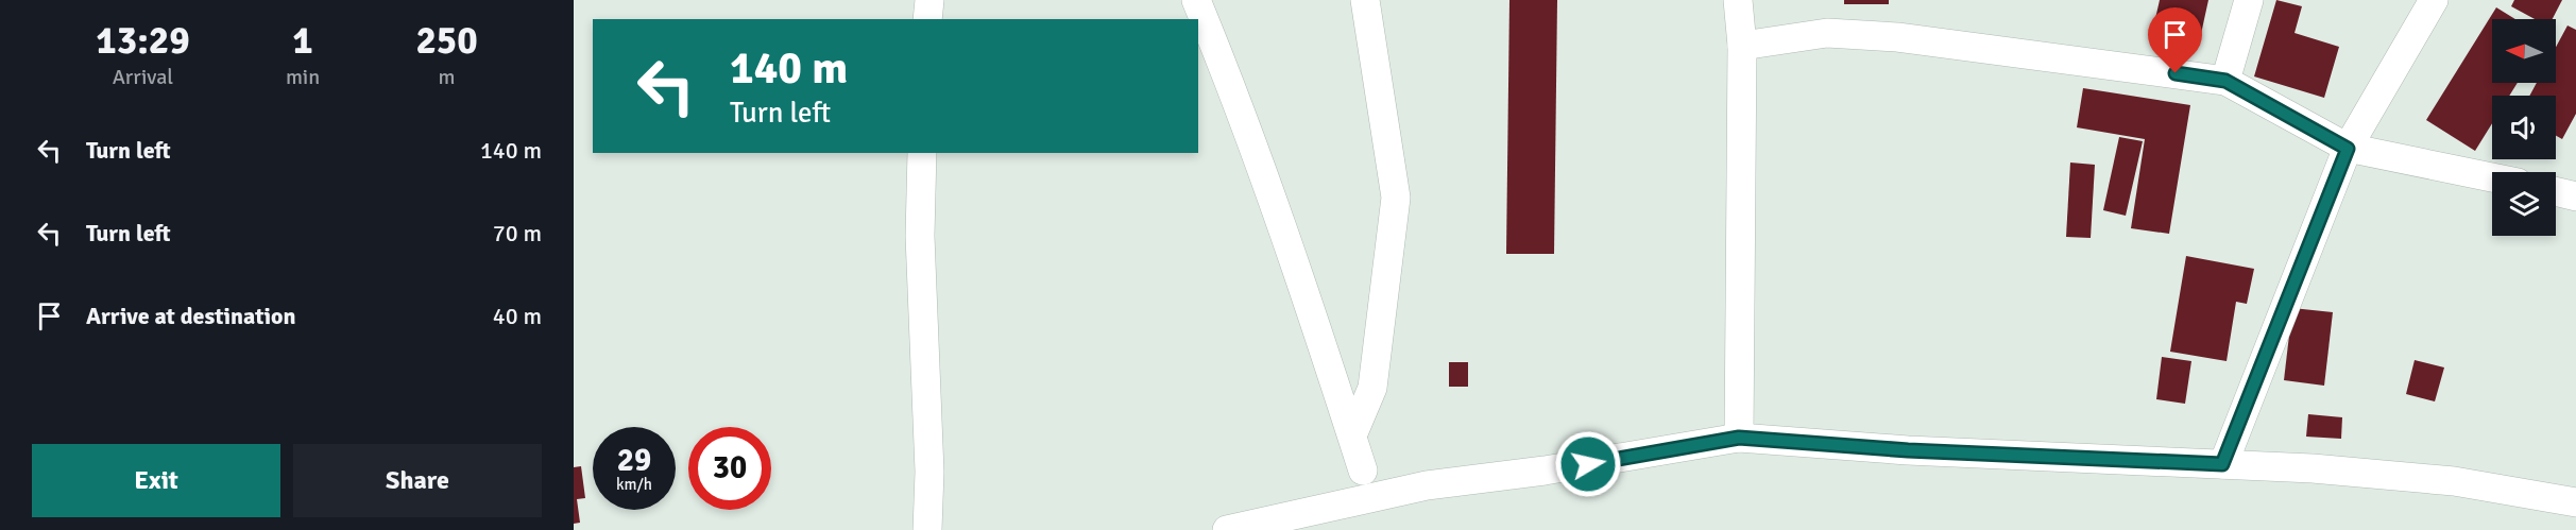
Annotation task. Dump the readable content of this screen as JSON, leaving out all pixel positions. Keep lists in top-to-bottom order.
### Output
{
  "north": "left",
  "page": {
    "eta": [
      "13:29",
      "Arrival",
      "1",
      "min",
      "250",
      "m"
    ],
    "turn": ["140 m", "Turn left"],
    "list": [
      {
        "name": "Turn left",
        "value": "140 m"
      },
      {
        "name": "Turn left",
        "value": "70 m"
      },
      {
        "name": "Arrive at destination",
        "value": "40 m"
      }
    ],
    "speed": "29 km/h",
    "limit": "30",
    "buttons": ["Exit", "Share"]
  }
}
